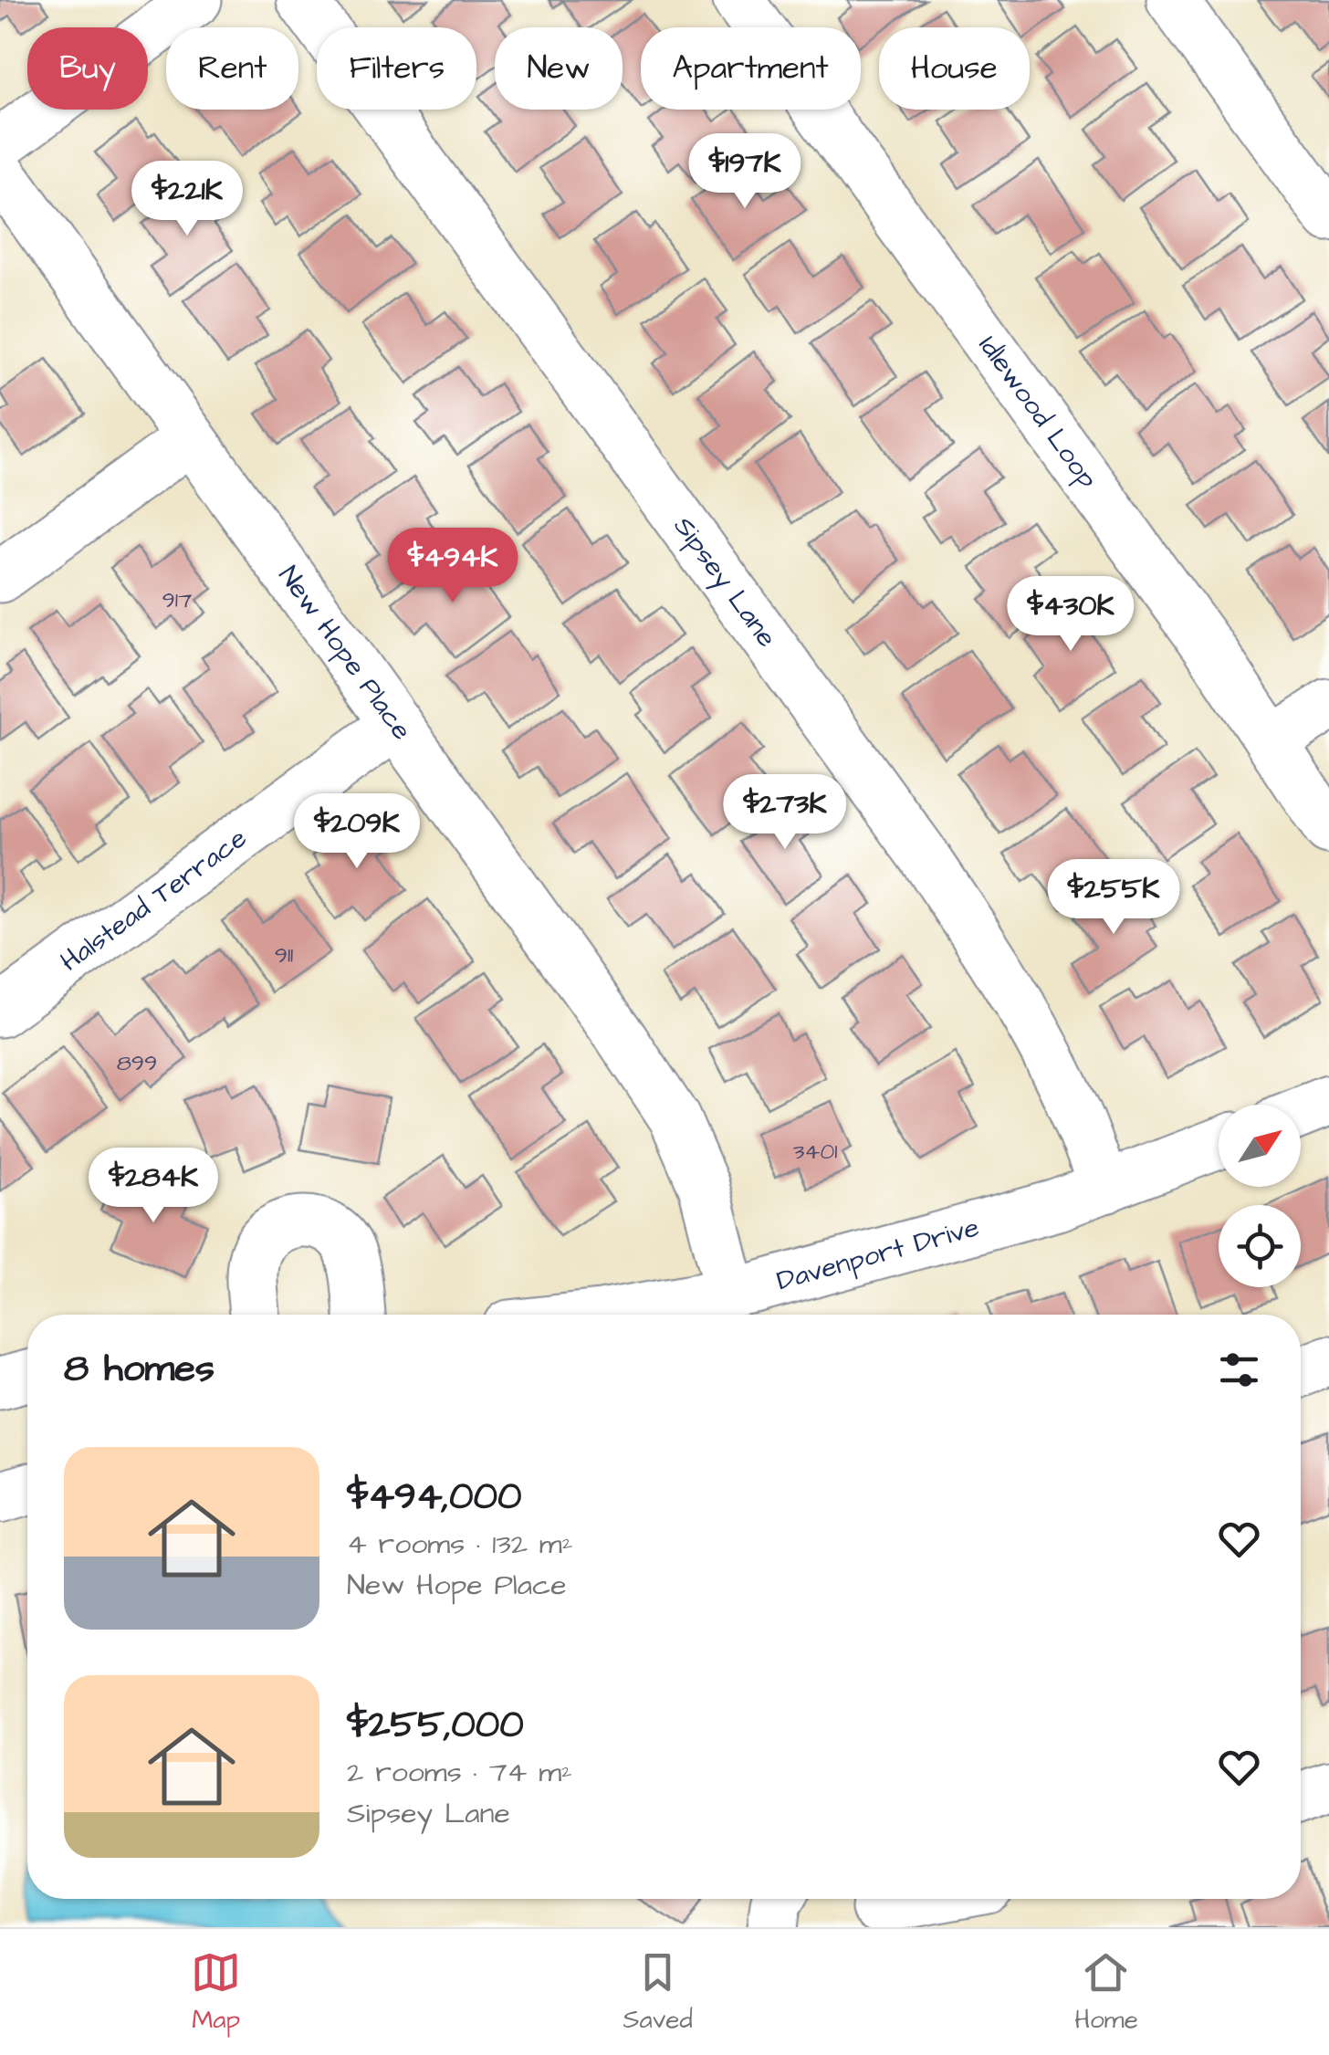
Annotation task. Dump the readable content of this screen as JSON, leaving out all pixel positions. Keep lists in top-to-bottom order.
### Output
{
  "streets": {
    "street": [
      "Idlewood Loop",
      "Sipsey Lane",
      "New Hope Place",
      "Halstead Terrace",
      "Davenport Drive"
    ]
  },
  "crossings": [
    ["Sipsey Lane", "Davenport Drive"],
    ["New Hope Place", "Halstead Terrace"],
    ["New Hope Place", "Davenport Drive"]
  ],
  "house_numbers": [
    "917",
    "911",
    "899",
    "3401"
  ],
  "north": "top right",
  "page": {
    "chip": [
      "Buy",
      "Rent",
      "Filters",
      "New",
      "Apartment",
      "House"
    ],
    "price": [
      "$197K",
      "$221K",
      "$494K",
      "$430K",
      "$273K",
      "$209K",
      "$255K",
      "$284K"
    ],
    "heading": "8 homes",
    "list": [
      {
        "name": "$494,000",
        "note": "4 rooms · 132 m² · New Hope Place"
      },
      {
        "name": "$255,000",
        "note": "2 rooms · 74 m² · Sipsey Lane"
      }
    ],
    "tabs": ["Map", "Saved", "Home"]
  }
}
